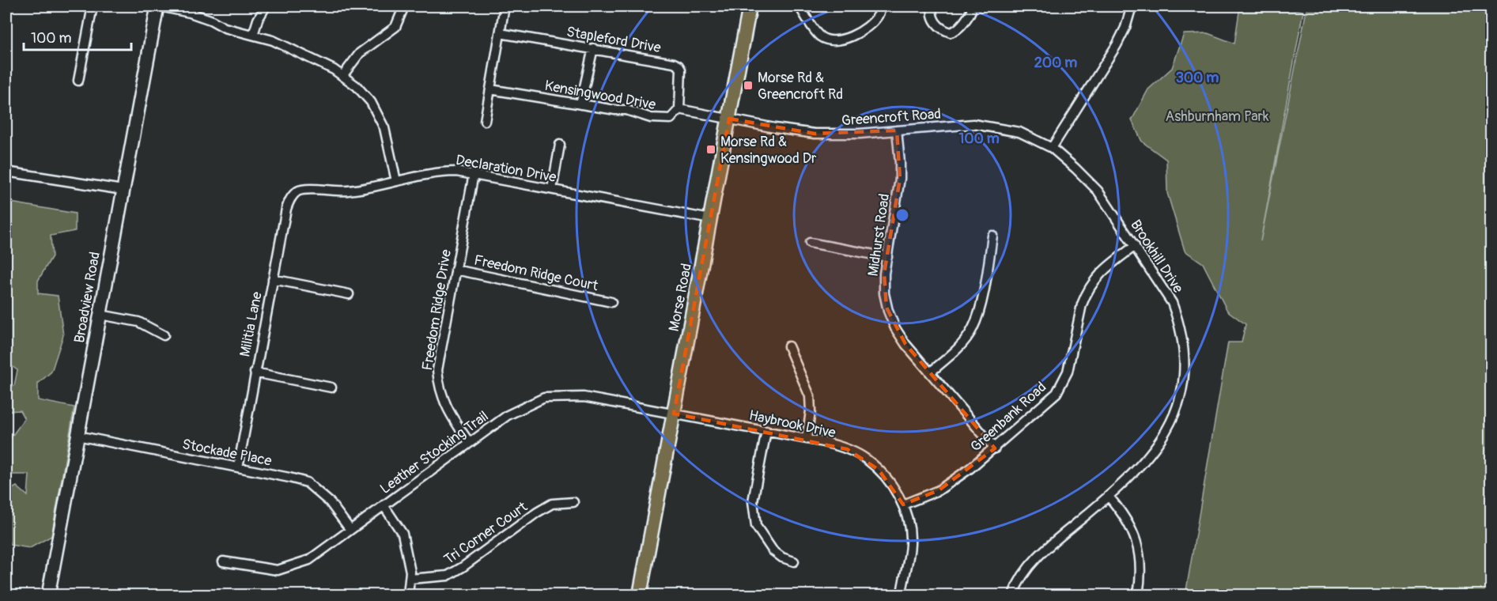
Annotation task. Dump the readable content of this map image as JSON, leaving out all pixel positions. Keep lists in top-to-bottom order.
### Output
{
  "streets": {
    "main road": ["Morse Road"],
    "street": [
      "Stapleford Drive",
      "Kensingwood Drive",
      "Greencroft Road",
      "Declaration Drive",
      "Midhurst Road",
      "Brookhill Drive",
      "Freedom Ridge Court",
      "Broadview Road",
      "Freedom Ridge Drive",
      "Militia Lane",
      "Greenbank Road",
      "Haybrook Drive",
      "Stockade Place",
      "Leather Stocking Trail",
      "Tri Corner Court"
    ]
  },
  "crossings": [
    ["Stapleford Drive", "Kensingwood Drive"],
    ["Greencroft Road", "Midhurst Road"],
    ["Greencroft Road", "Brookhill Drive"],
    ["Greencroft Road", "Morse Road"],
    ["Declaration Drive", "Morse Road"],
    ["Declaration Drive", "Freedom Ridge Drive"],
    ["Declaration Drive", "Militia Lane"],
    ["Midhurst Road", "Greenbank Road"],
    ["Brookhill Drive", "Greenbank Road"],
    ["Freedom Ridge Court", "Freedom Ridge Drive"],
    ["Broadview Road", "Stockade Place"],
    ["Morse Road", "Haybrook Drive"],
    ["Morse Road", "Leather Stocking Trail"],
    ["Freedom Ridge Drive", "Leather Stocking Trail"],
    ["Militia Lane", "Stockade Place"],
    ["Greenbank Road", "Haybrook Drive"],
    ["Haybrook Drive", "Leather Stocking Trail"],
    ["Stockade Place", "Leather Stocking Trail"]
  ],
  "parks": ["Ashburnham Park"],
  "places": {
    "transit": ["Morse Rd & Greencroft Rd", "Morse Rd & Kensingwood Dr"]
  },
  "scale_bar": "100 m",
  "rings": ["200 m", "300 m", "100 m"]
}
